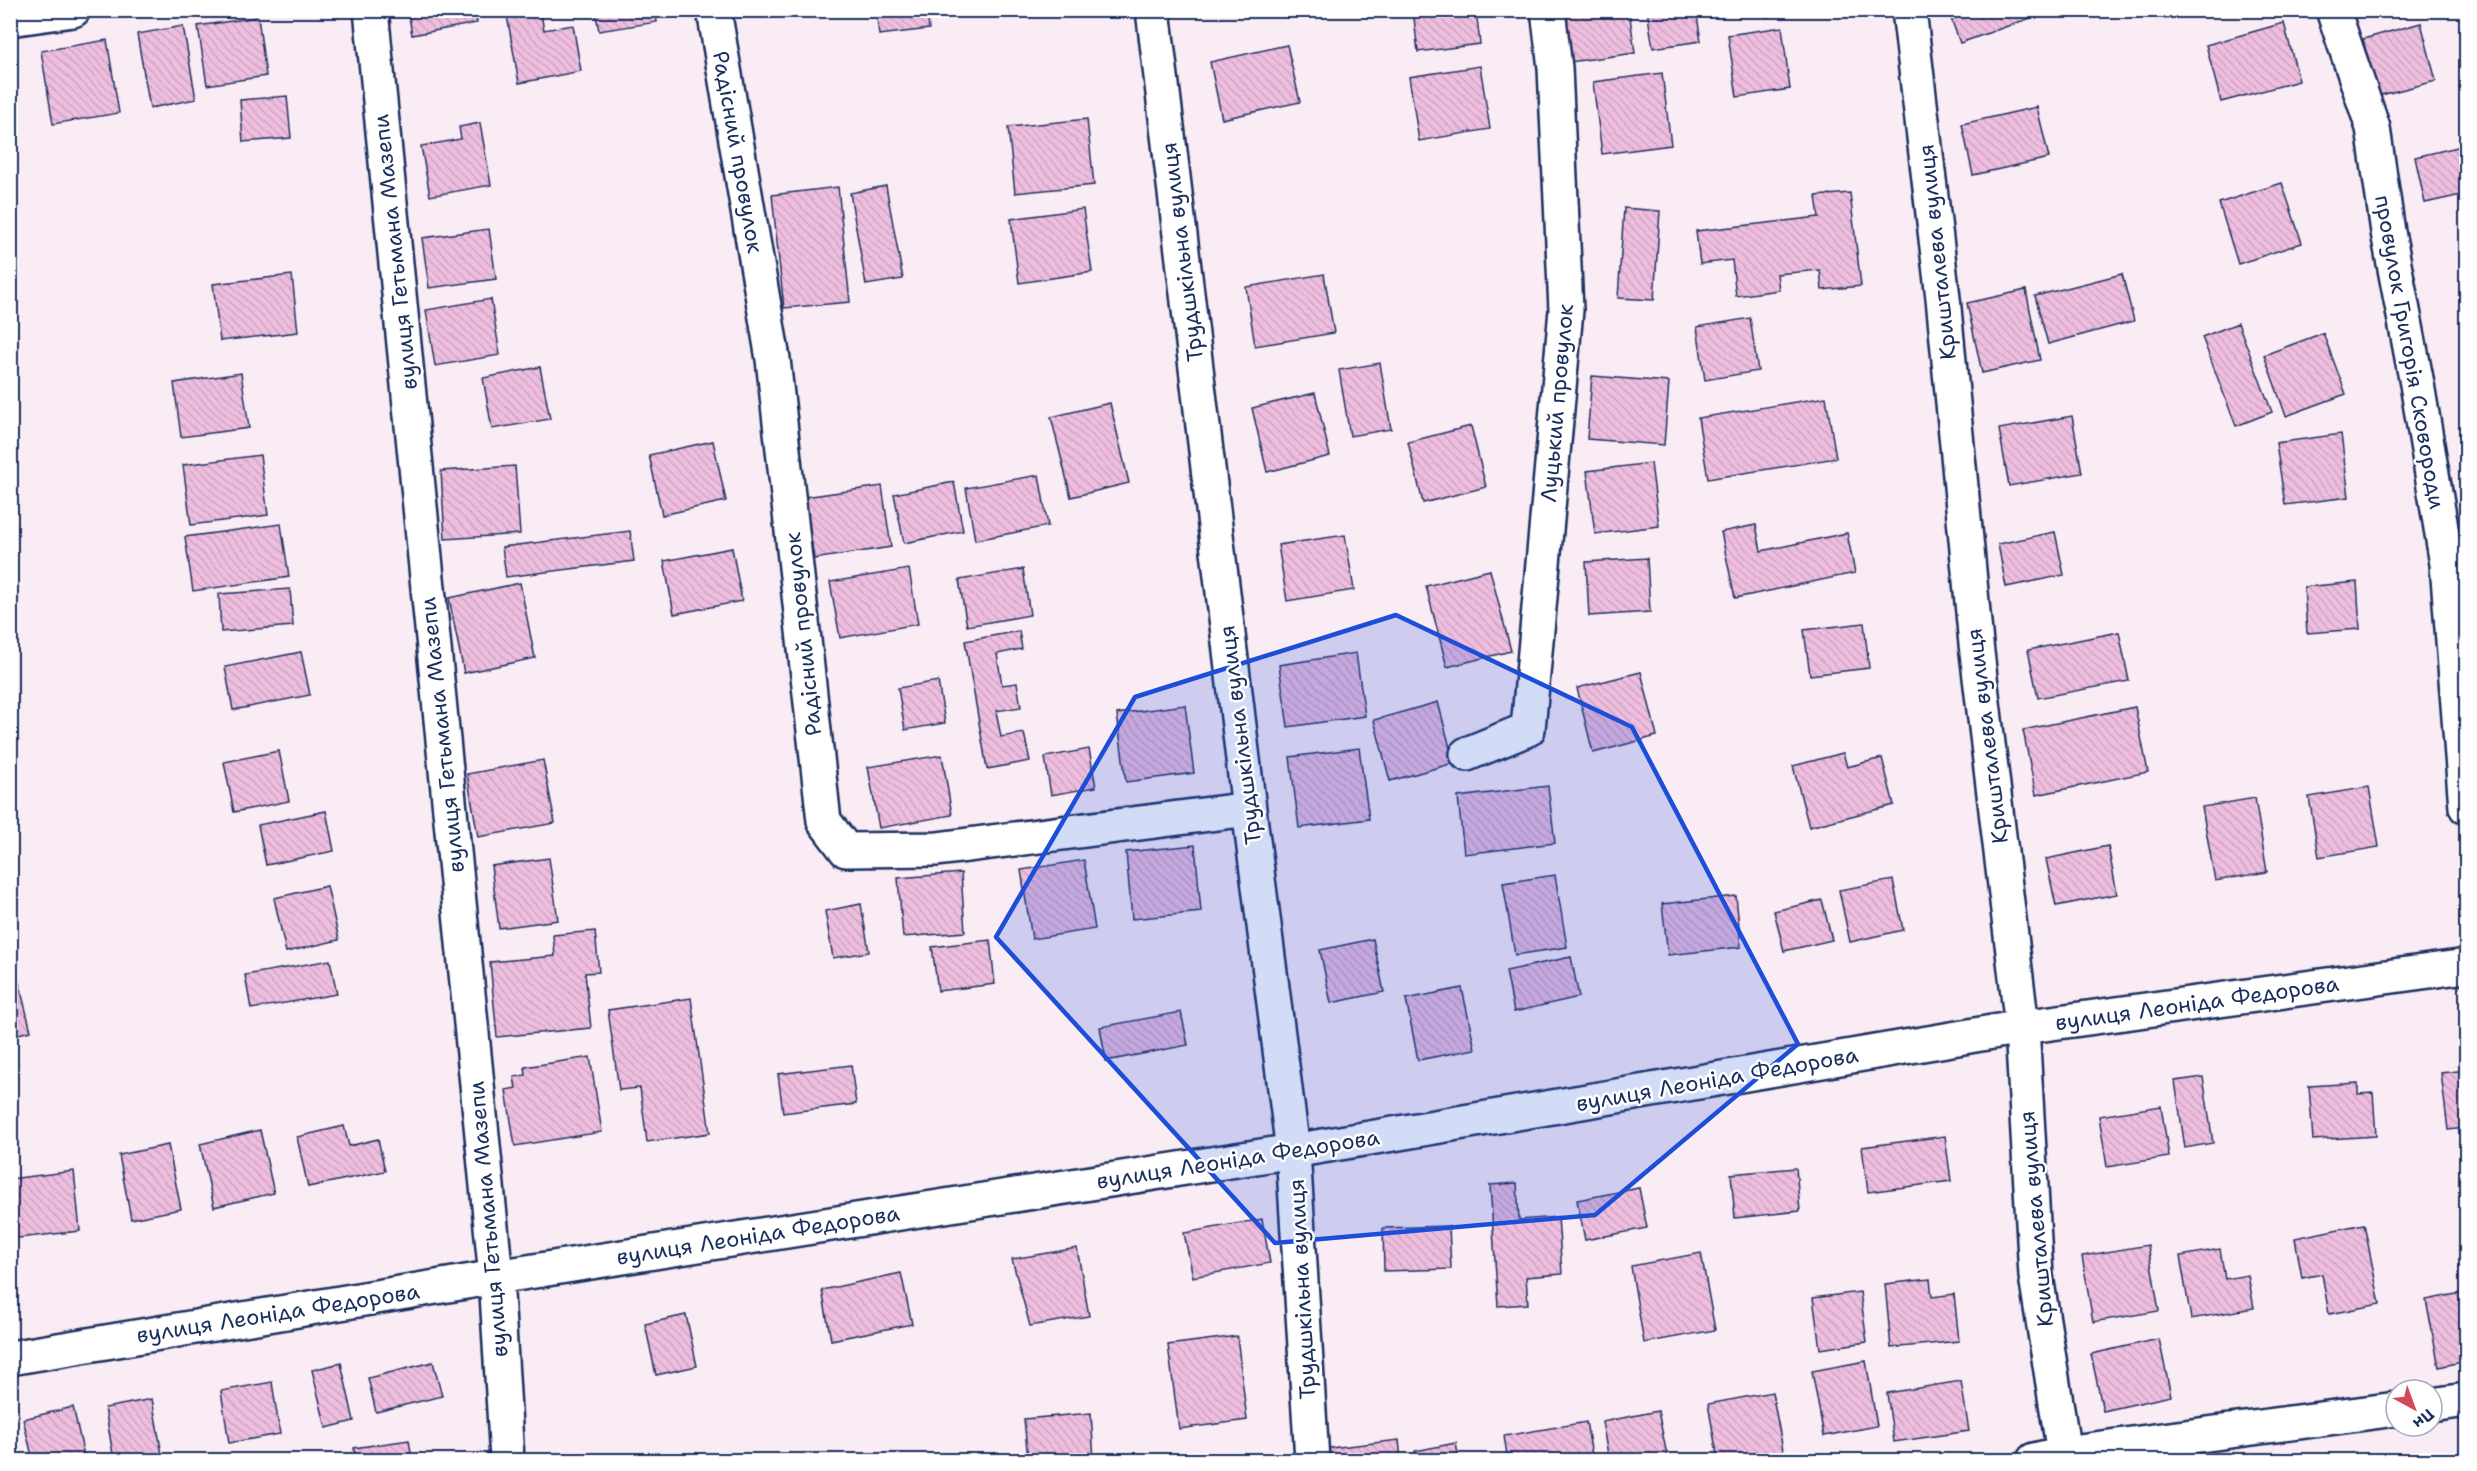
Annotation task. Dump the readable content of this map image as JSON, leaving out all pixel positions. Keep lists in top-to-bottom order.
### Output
{
  "streets": {
    "street": [
      "Радісний провулок",
      "вулиця Гетьмана Мазепи",
      "Трудшкільна вулиця",
      "Кришталева вулиця",
      "провулок Григорія Сковороди",
      "Луцький провулок",
      "вулиця Леоніда Федорова"
    ]
  },
  "crossings": [
    ["Радісний провулок", "Трудшкільна вулиця"],
    ["вулиця Гетьмана Мазепи", "вулиця Леоніда Федорова"],
    ["Трудшкільна вулиця", "вулиця Леоніда Федорова"],
    ["Кришталева вулиця", "вулиця Леоніда Федорова"]
  ],
  "north": "bottom right"
}
